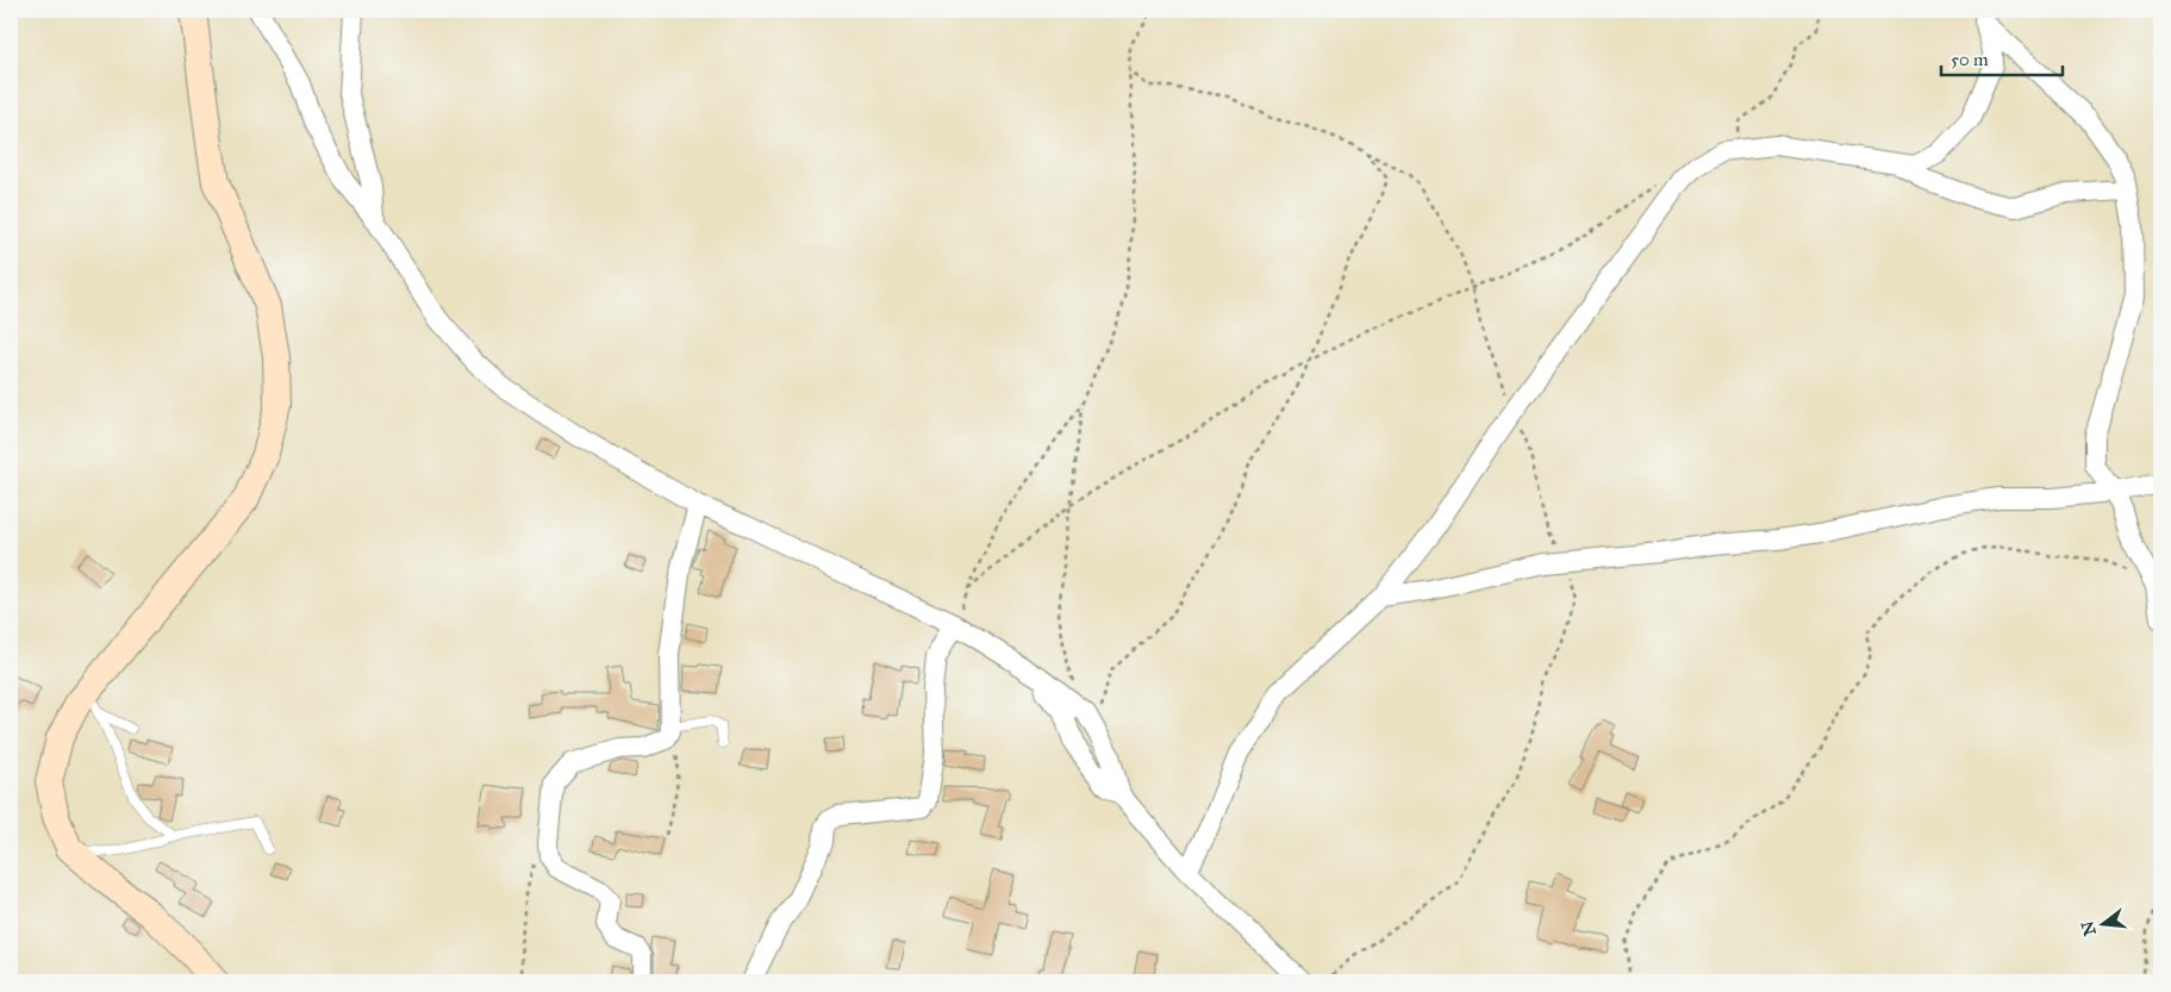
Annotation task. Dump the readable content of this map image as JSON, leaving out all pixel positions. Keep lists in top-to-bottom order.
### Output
{
  "scale_bar": "50 m",
  "north": "left"
}
